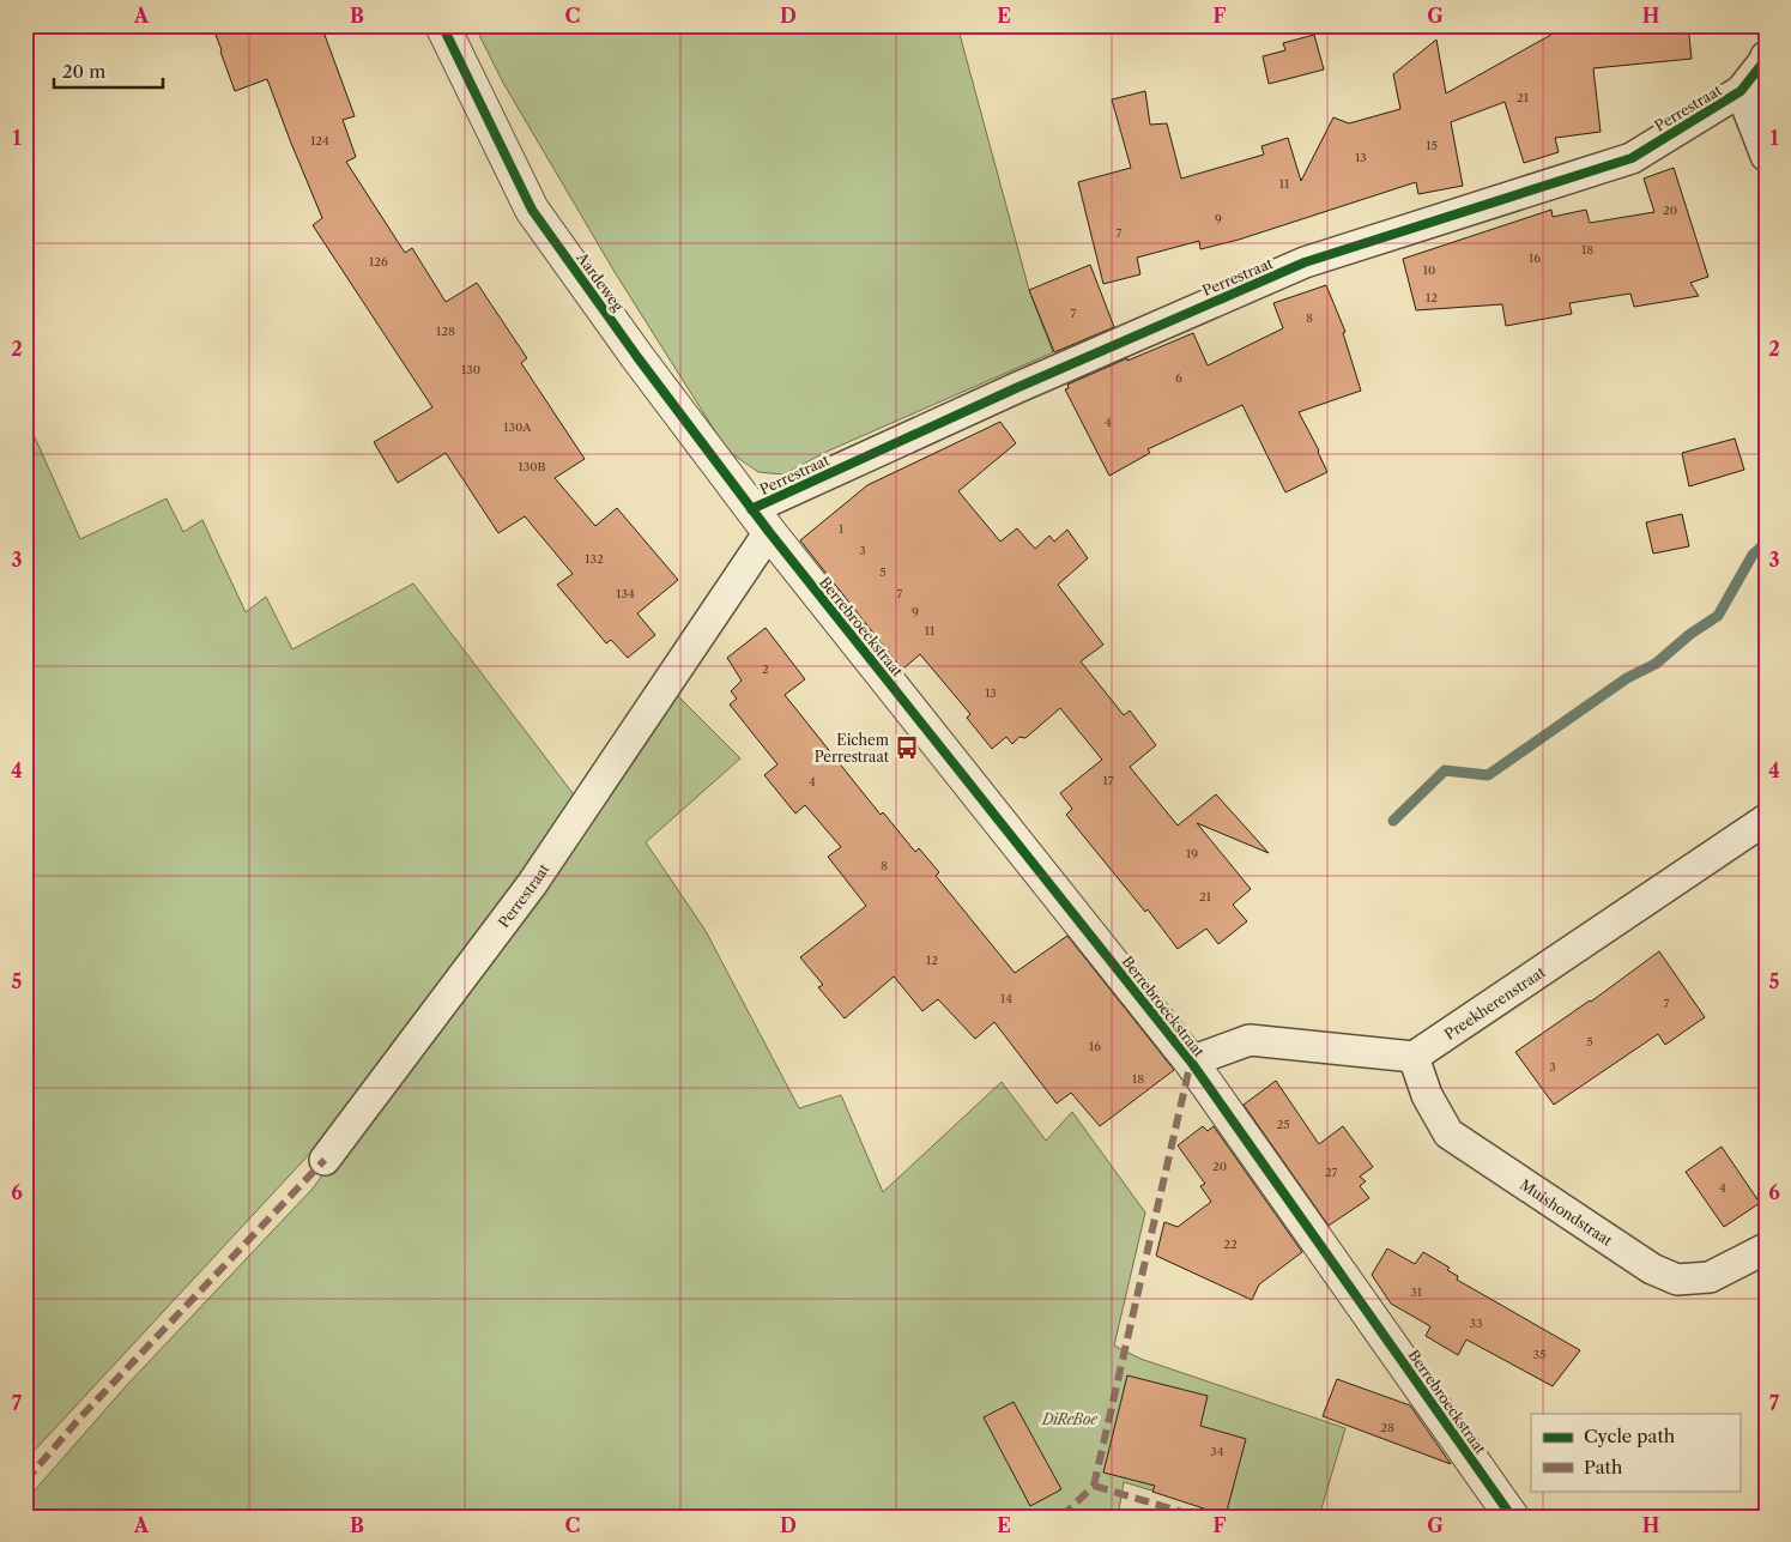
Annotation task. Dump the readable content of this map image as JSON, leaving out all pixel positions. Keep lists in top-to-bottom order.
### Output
{
  "streets": {
    "street": [
      "Perrestraat",
      "Aardeweg",
      "Berrebroeckstraat",
      "Preekherenstraat",
      "Muishondstraat"
    ]
  },
  "crossings": [
    ["Perrestraat", "Aardeweg"],
    ["Perrestraat", "Berrebroeckstraat"],
    ["Aardeweg", "Berrebroeckstraat"],
    ["Preekherenstraat", "Muishondstraat"]
  ],
  "parks": ["DiReBoe"],
  "places": {
    "bus stop": ["Eichem Perrestraat"]
  },
  "house_numbers": [
    "21",
    "124",
    "15",
    "13",
    "11",
    "20",
    "9",
    "7",
    "18",
    "16",
    "126",
    "10",
    "12",
    "7",
    "8",
    "128",
    "130",
    "6",
    "4",
    "130A",
    "130B",
    "1",
    "3",
    "132",
    "5",
    "134",
    "7",
    "9",
    "11",
    "2",
    "13",
    "17",
    "4",
    "19",
    "8",
    "21",
    "12",
    "14",
    "7",
    "5",
    "16",
    "3",
    "18",
    "25",
    "20",
    "27",
    "4",
    "22",
    "31",
    "33",
    "35",
    "28",
    "34"
  ],
  "legend": ["Cycle path", "Path"],
  "scale_bar": "20 m",
  "grid": {
    "columns": [
      "A",
      "B",
      "C",
      "D",
      "E",
      "F",
      "G",
      "H"
    ],
    "rows": [
      "1",
      "2",
      "3",
      "4",
      "5",
      "6",
      "7"
    ]
  }
}
